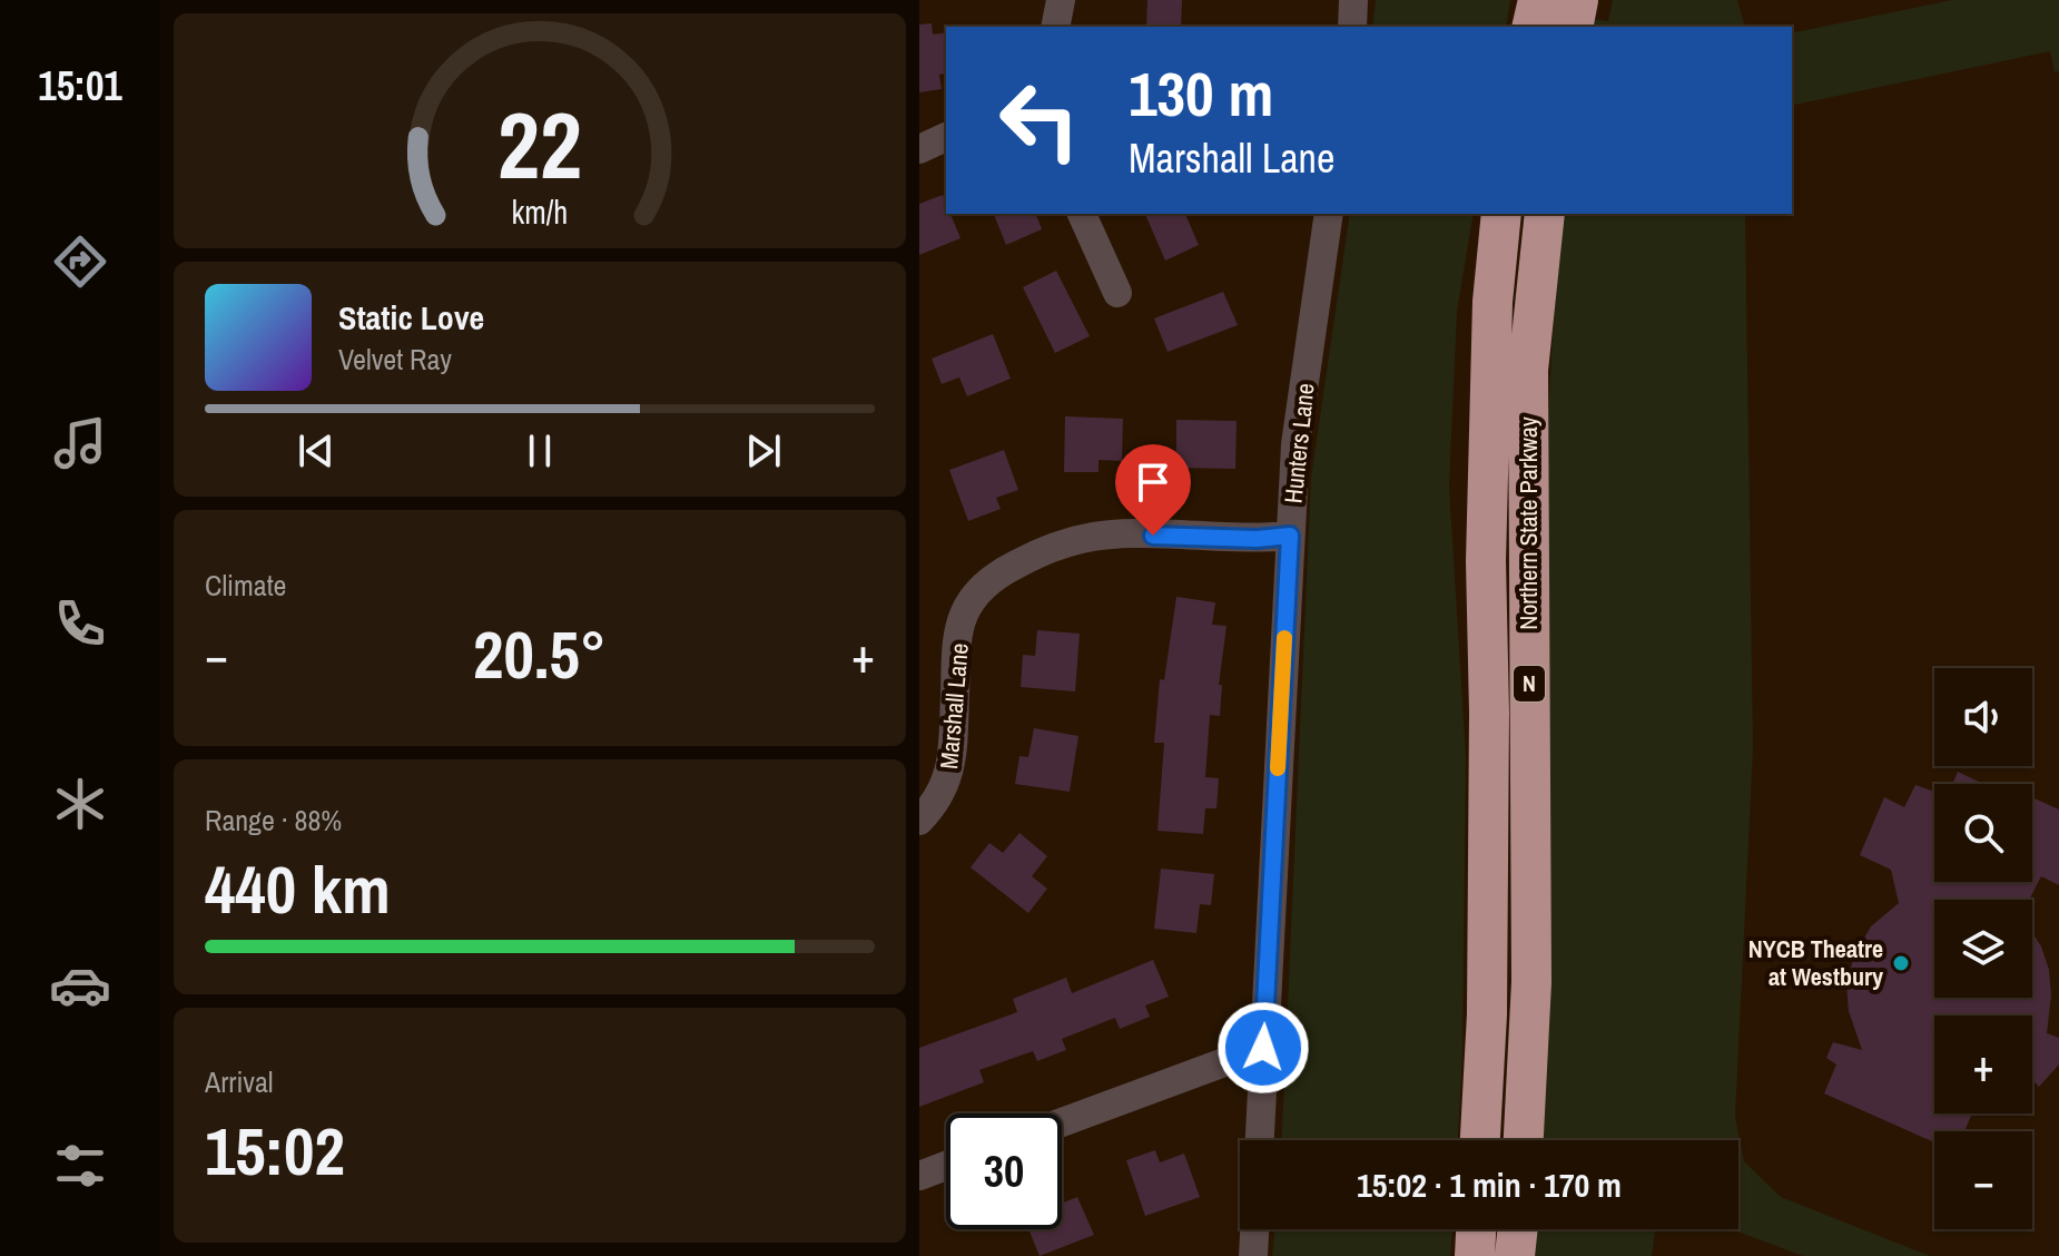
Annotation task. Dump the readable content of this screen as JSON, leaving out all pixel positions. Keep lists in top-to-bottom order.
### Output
{
  "streets": {
    "highway": ["Northern State Parkway", "N"],
    "street": ["Hunters Lane", "Marshall Lane"]
  },
  "crossings": [
    ["Hunters Lane", "Marshall Lane"]
  ],
  "places": ["NYCB Theatre at Westbury"],
  "page": {
    "tabs": "15:01",
    "turn": ["130 m", "Marshall Lane"],
    "song": ["Static Love", "Velvet Ray"],
    "tile": [
      "Climate",
      ["Range · 88%", "440 km"],
      ["Arrival", "15:02"]
    ],
    "heat": ["−", "20.5°", "+"],
    "map_buttons": ["+", "−"],
    "limit": "30",
    "trip": "15:02 · 1 min · 170 m",
    "gauge": ["22", "km/h"]
  }
}
